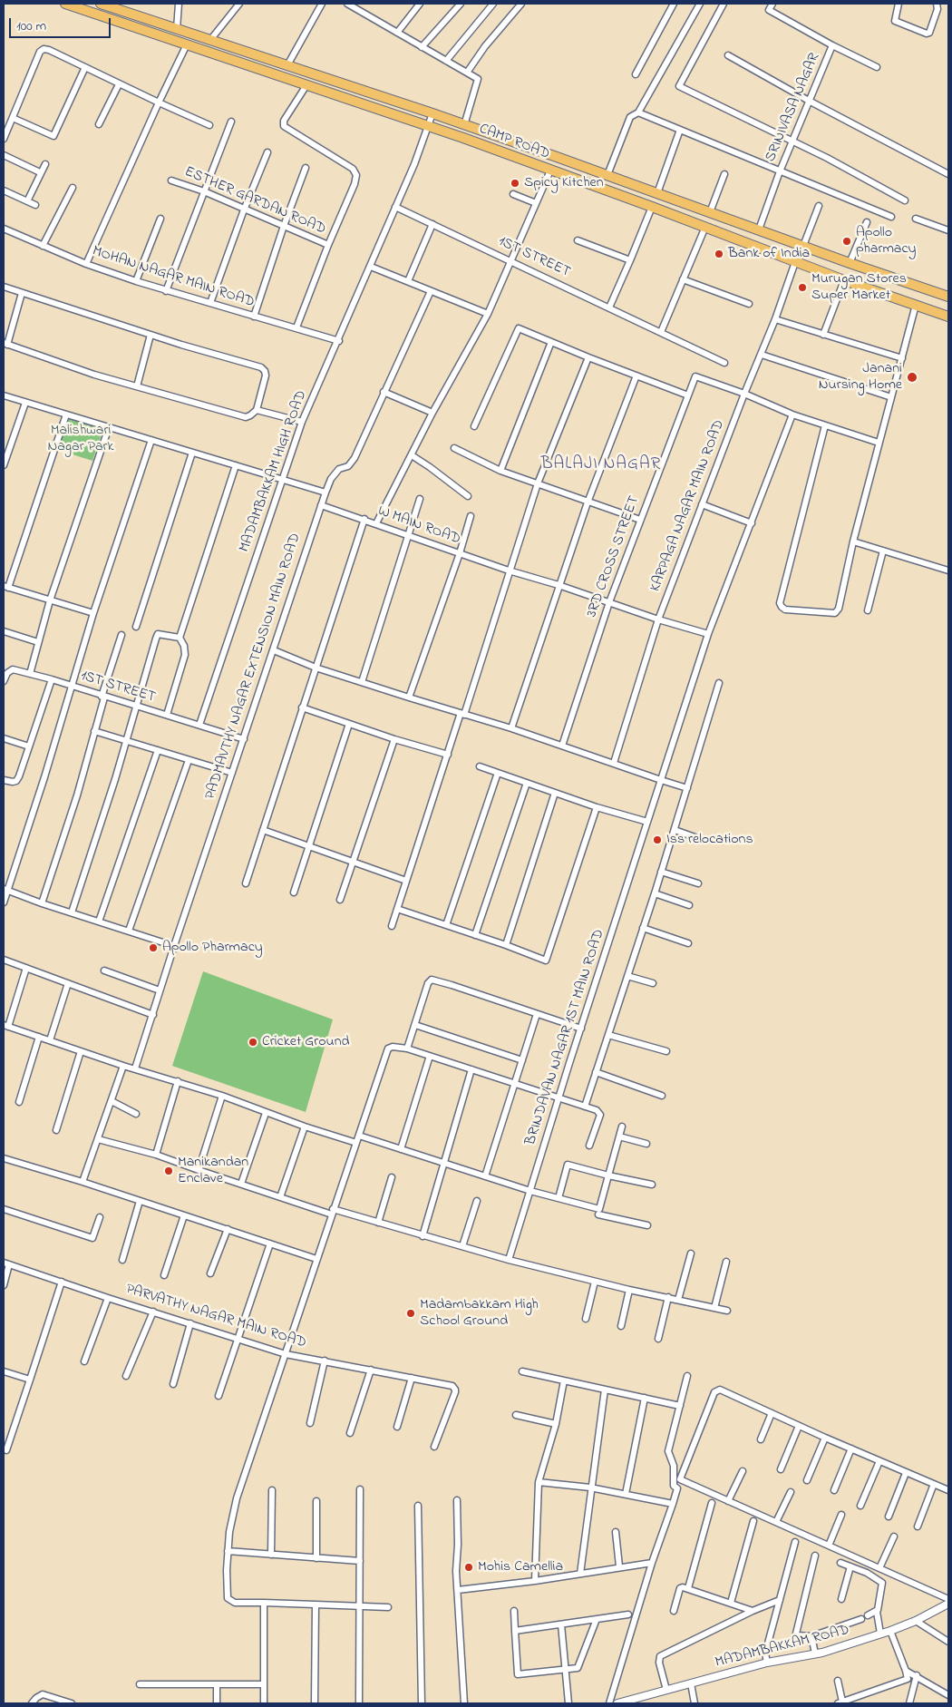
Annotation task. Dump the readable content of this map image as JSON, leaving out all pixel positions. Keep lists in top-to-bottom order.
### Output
{
  "streets": {
    "main road": ["CAMP ROAD"],
    "street": [
      "SRINIVASA NAGAR",
      "ESTHER GARDAN ROAD",
      "1ST STREET",
      "MOHAN NAGAR MAIN ROAD",
      "MADAMBAKKAM HIGH ROAD",
      "KARPAGA NAGAR MAIN ROAD",
      "W MAIN ROAD",
      "3RD CROSS STREET",
      "PADMAVTHY NAGAR EXTENSION MAIN ROAD",
      "BRINDAVAN NAGAR 1ST MAIN ROAD",
      "PARVATHY NAGAR MAIN ROAD",
      "MADAMBAKKAM ROAD"
    ]
  },
  "crossings": [
    ["SRINIVASA NAGAR", "CAMP ROAD"],
    ["CAMP ROAD", "MADAMBAKKAM HIGH ROAD"],
    ["CAMP ROAD", "KARPAGA NAGAR MAIN ROAD"],
    ["1ST STREET", "MADAMBAKKAM HIGH ROAD"],
    ["MOHAN NAGAR MAIN ROAD", "MADAMBAKKAM HIGH ROAD"],
    ["KARPAGA NAGAR MAIN ROAD", "W MAIN ROAD"],
    ["KARPAGA NAGAR MAIN ROAD", "3RD CROSS STREET"],
    ["W MAIN ROAD", "3RD CROSS STREET"],
    ["W MAIN ROAD", "PADMAVTHY NAGAR EXTENSION MAIN ROAD"],
    ["W MAIN ROAD", "BRINDAVAN NAGAR 1ST MAIN ROAD"]
  ],
  "districts": ["BALAJI NAGAR"],
  "parks": ["Malishwari Nagar Park"],
  "places": [
    "Spicy Kitchen",
    "Apollo pharmacy",
    "Bank of India",
    "Murugan Stores Super Market",
    "Janani Nursing Home",
    "Iss relocations",
    "Apollo Pharmacy",
    "Cricket Ground",
    "Manikandan Enclave",
    "Madambakkam High School Ground",
    "Mohis Camellia"
  ],
  "scale_bar": "100 m"
}
